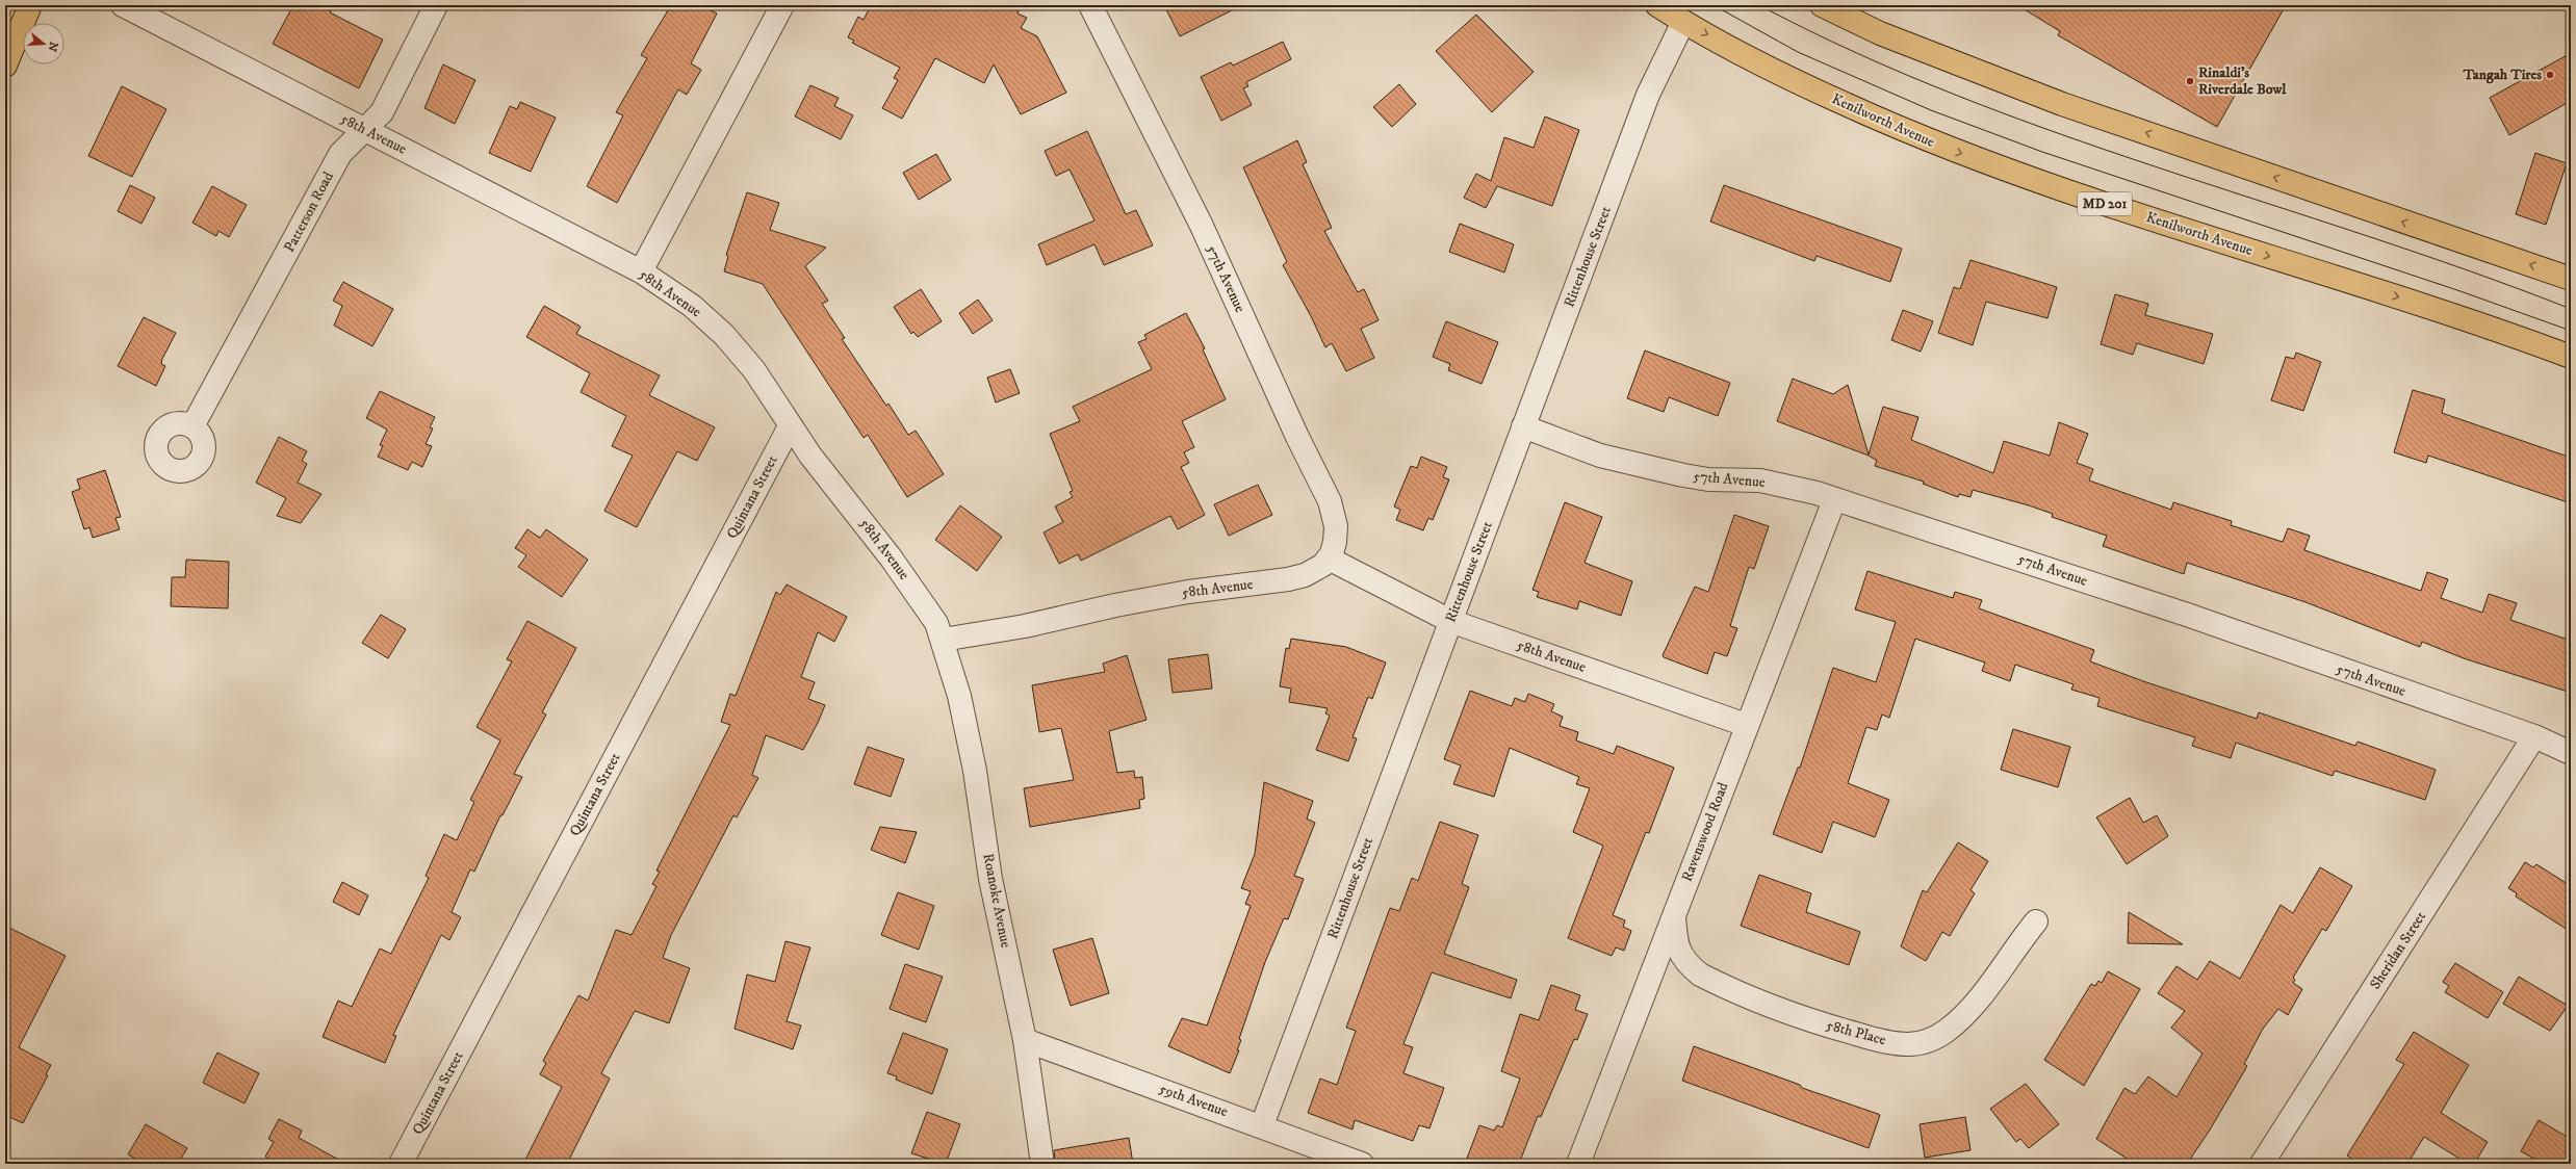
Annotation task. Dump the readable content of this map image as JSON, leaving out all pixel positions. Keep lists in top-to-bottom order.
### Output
{
  "streets": {
    "main road": ["Kenilworth Avenue", "MD 201"],
    "street": [
      "58th Avenue",
      "Patterson Road",
      "Rittenhouse Street",
      "57th Avenue",
      "Quintana Street",
      "Ravenswood Road",
      "Roanoke Avenue",
      "Sheridan Street",
      "58th Place",
      "59th Avenue"
    ]
  },
  "crossings": [
    ["Kenilworth Avenue", "Rittenhouse Street"],
    ["58th Avenue", "Patterson Road"],
    ["58th Avenue", "Rittenhouse Street"],
    ["58th Avenue", "57th Avenue"],
    ["58th Avenue", "Quintana Street"],
    ["58th Avenue", "Ravenswood Road"],
    ["58th Avenue", "Roanoke Avenue"],
    ["Rittenhouse Street", "57th Avenue"],
    ["Rittenhouse Street", "59th Avenue"],
    ["57th Avenue", "Ravenswood Road"],
    ["57th Avenue", "Sheridan Street"],
    ["Ravenswood Road", "58th Place"],
    ["Roanoke Avenue", "59th Avenue"]
  ],
  "places": ["Tangah Tires", "Rinaldi's Riverdale Bowl"],
  "north": "right"
}
